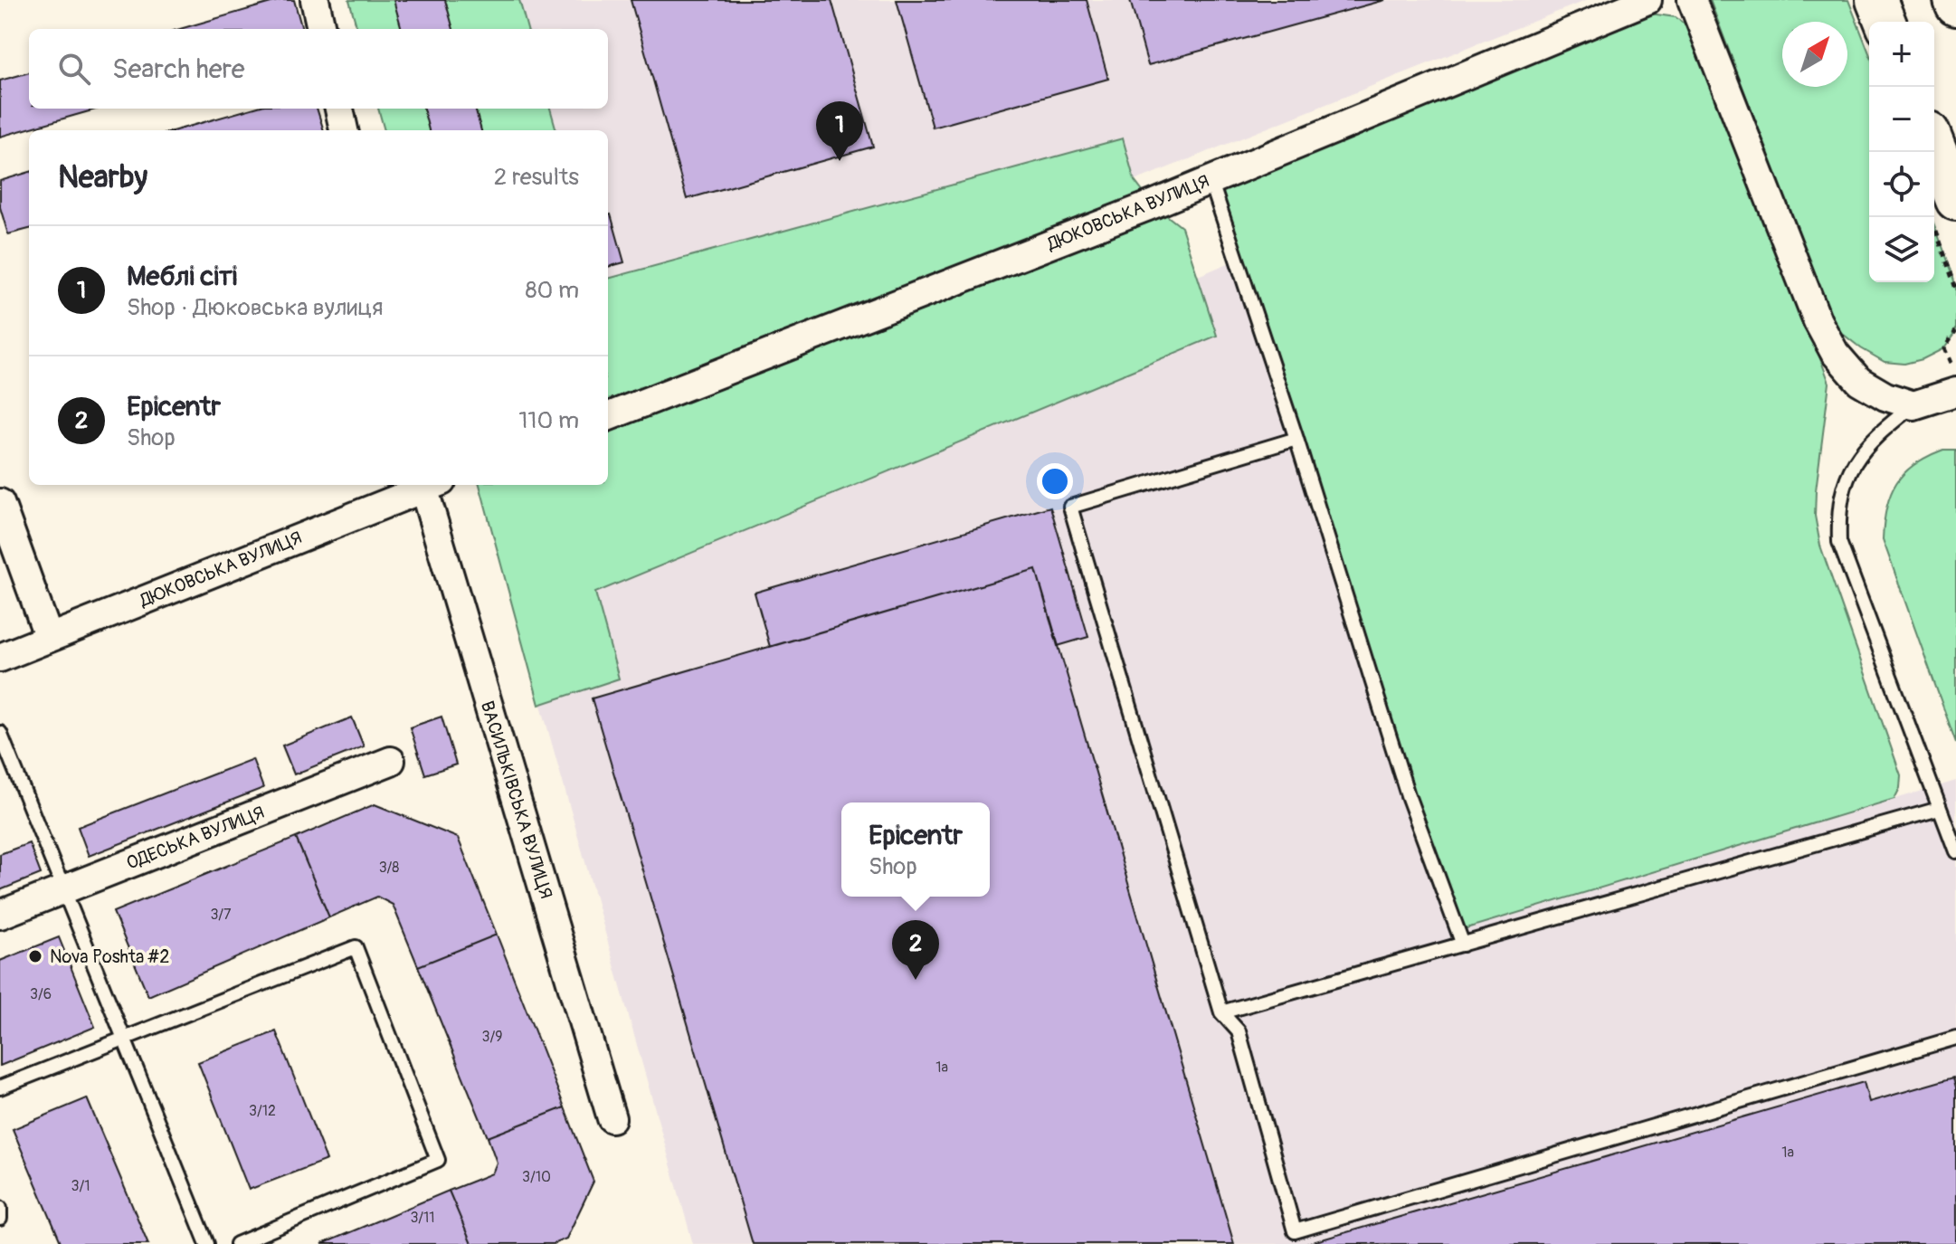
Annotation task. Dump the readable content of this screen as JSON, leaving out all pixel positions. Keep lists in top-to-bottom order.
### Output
{
  "streets": {
    "street": ["ДЮКОВСЬКА ВУЛИЦЯ", "ВАСИЛЬКІВСЬКА ВУЛИЦЯ", "ОДЕСЬКА ВУЛИЦЯ"]
  },
  "places": ["Nova Poshta #2"],
  "house_numbers": [
    "3/8",
    "3/7",
    "3/6",
    "3/9",
    "1а",
    "3/12",
    "1а",
    "3/10",
    "3/1",
    "3/11"
  ],
  "north": "top right",
  "page": {
    "map_buttons": ["+", "−"],
    "search": "Search here",
    "pins": ["1", "2"],
    "heading": ["Nearby", "2 results"],
    "list": [
      {
        "mark": "1",
        "name": "Меблі сіті",
        "note": "Shop · Дюковська вулиця",
        "value": "80 m"
      },
      {
        "mark": "2",
        "name": "Epicentr",
        "note": "Shop",
        "value": "110 m"
      }
    ],
    "popup": ["Epicentr", "Shop"]
  }
}
